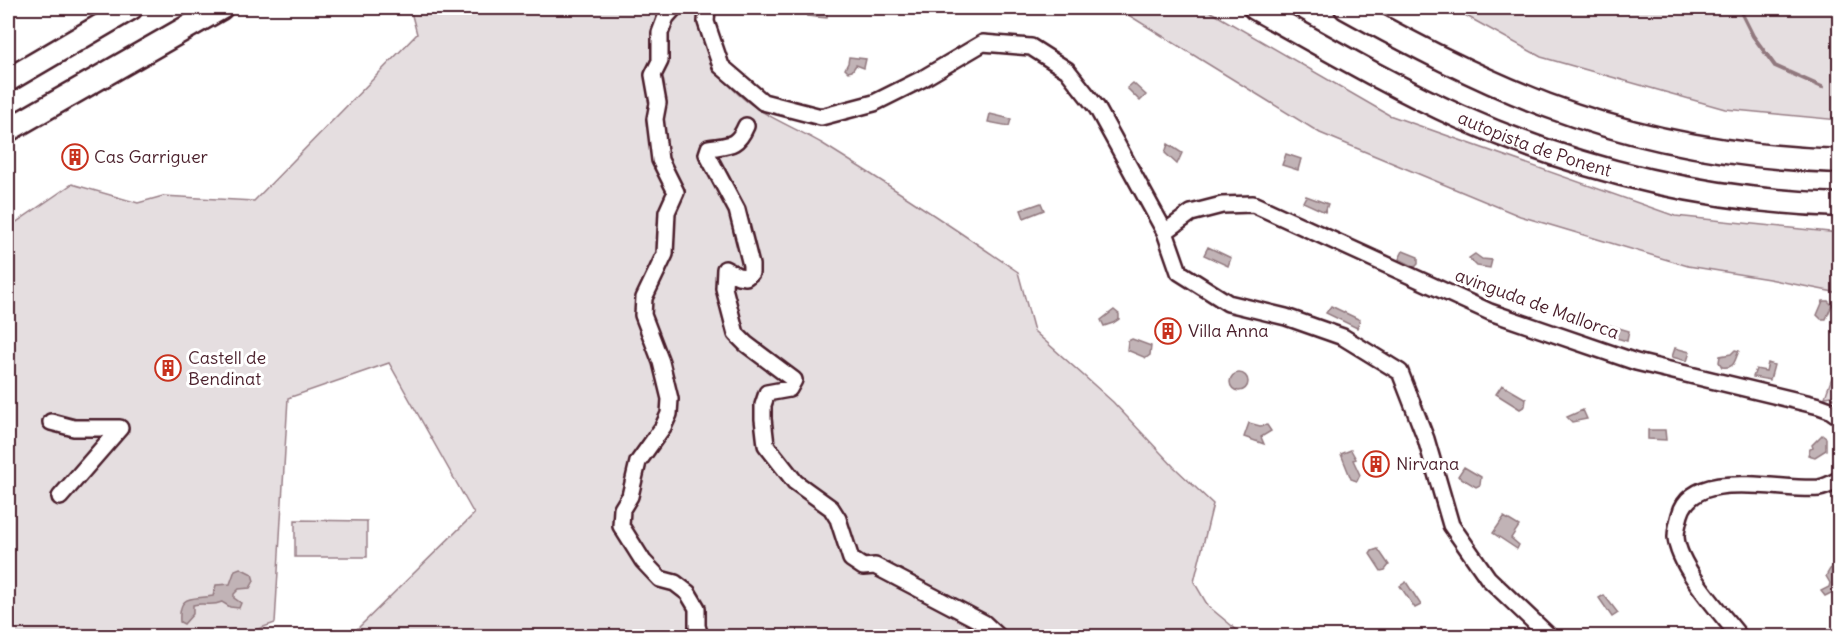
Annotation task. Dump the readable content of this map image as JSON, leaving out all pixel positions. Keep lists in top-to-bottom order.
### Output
{
  "streets": {
    "highway": ["autopista de Ponent"],
    "street": ["avinguda de Mallorca"]
  },
  "places": {
    "building": [
      "Cas Garriguer",
      "Villa Anna",
      "Castell de Bendinat",
      "Nirvana"
    ]
  }
}
